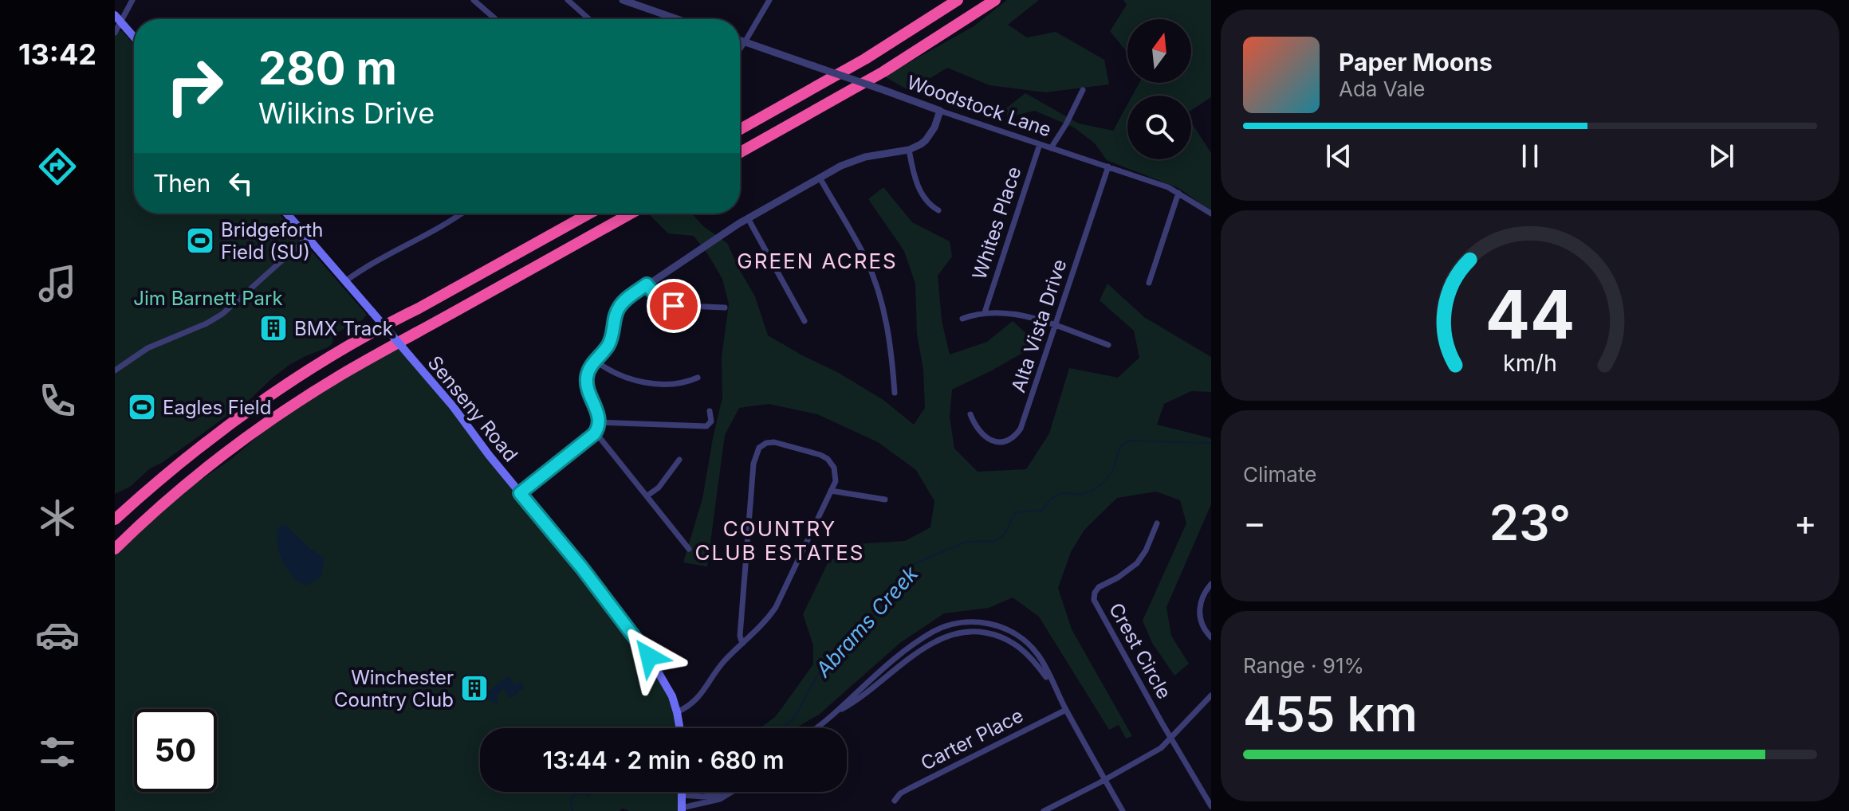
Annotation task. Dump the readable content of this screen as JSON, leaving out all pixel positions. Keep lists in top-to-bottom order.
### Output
{
  "streets": {
    "main road": ["Senseny Road"],
    "street": [
      "Woodstock Lane",
      "Whites Place",
      "Alta Vista Drive",
      "Crest Circle",
      "Carter Place"
    ]
  },
  "crossings": [
    ["Woodstock Lane", "Whites Place"],
    ["Woodstock Lane", "Alta Vista Drive"]
  ],
  "districts": ["GREEN ACRES", "COUNTRY CLUB ESTATES"],
  "water": ["Abrams Creek"],
  "parks": ["Jim Barnett Park"],
  "places": {
    "sports": ["Bridgeforth Field (SU)", "Eagles Field"],
    "building": ["BMX Track", "Winchester Country Club"]
  },
  "north": "top",
  "page": {
    "tabs": "13:42",
    "turn": ["280 m", "Wilkins Drive"],
    "song": ["Paper Moons", "Ada Vale"],
    "then": "Then",
    "tile": [
      "Climate",
      ["Range · 91%", "455 km"]
    ],
    "heat": ["−", "23°", "+"],
    "limit": "50",
    "trip": "13:44 · 2 min · 680 m",
    "gauge": ["44", "km/h"]
  }
}
